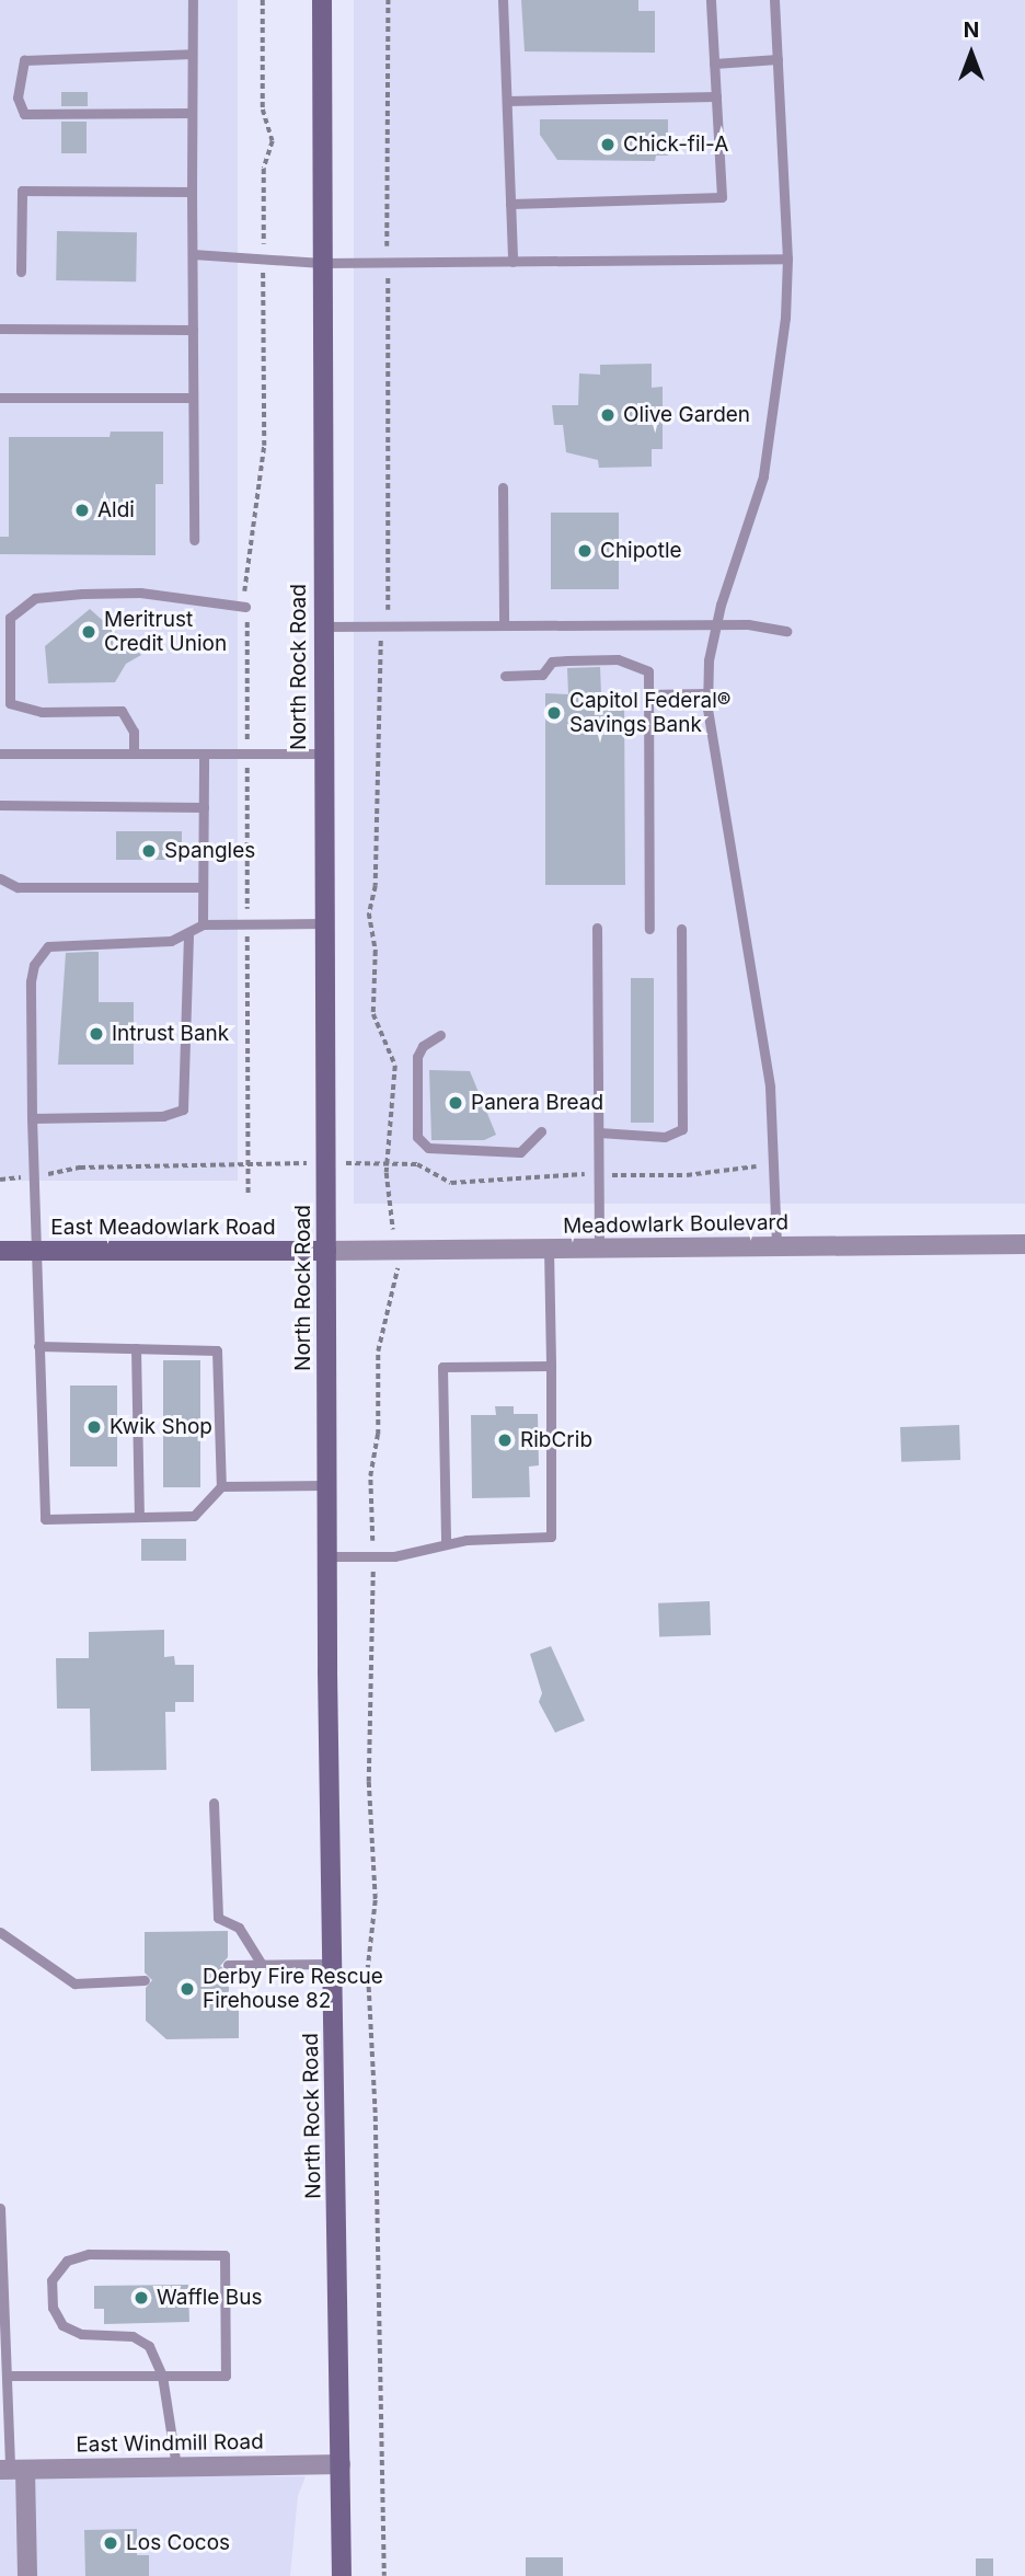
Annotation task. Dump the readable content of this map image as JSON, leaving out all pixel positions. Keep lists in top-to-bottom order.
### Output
{
  "streets": {
    "main road": ["North Rock Road", "East Meadowlark Road"],
    "street": ["Meadowlark Boulevard", "East Windmill Road"]
  },
  "crossings": [
    ["North Rock Road", "Meadowlark Boulevard"],
    ["North Rock Road", "East Meadowlark Road"],
    ["North Rock Road", "East Windmill Road"],
    ["Meadowlark Boulevard", "East Meadowlark Road"]
  ],
  "places": [
    "Chick-fil-A",
    "Olive Garden",
    "Aldi",
    "Chipotle",
    "Meritrust Credit Union",
    "Capitol Federal® Savings Bank",
    "Spangles",
    "Intrust Bank",
    "Panera Bread",
    "Kwik Shop",
    "RibCrib",
    "Derby Fire Rescue Firehouse 82",
    "Waffle Bus",
    "Los Cocos"
  ],
  "north": "top"
}
